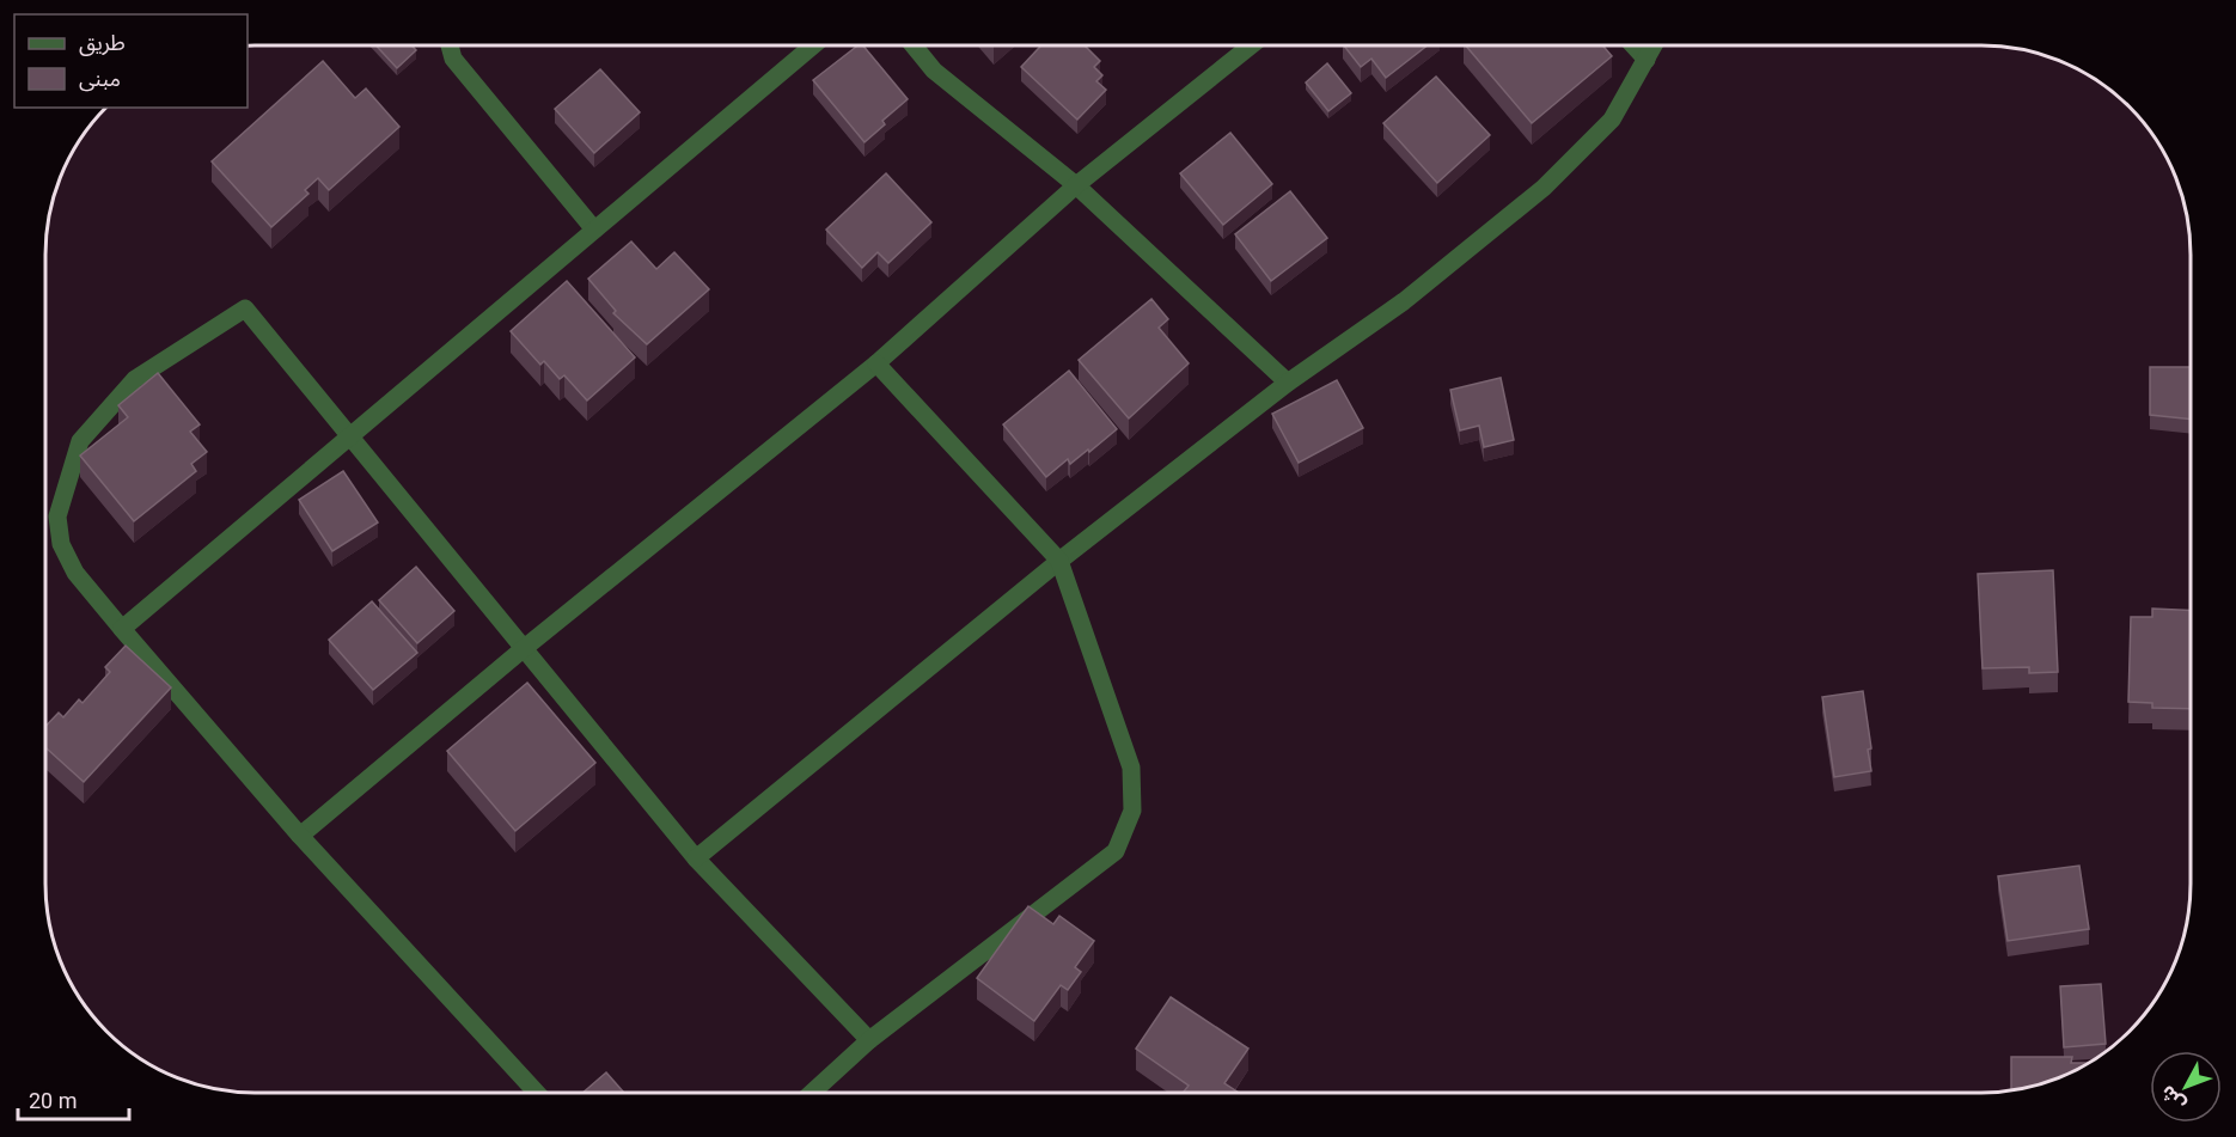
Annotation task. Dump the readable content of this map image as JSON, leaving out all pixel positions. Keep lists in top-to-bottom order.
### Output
{
  "legend": ["طريق", "مبنى"],
  "scale_bar": "20 m",
  "north": "bottom left"
}
